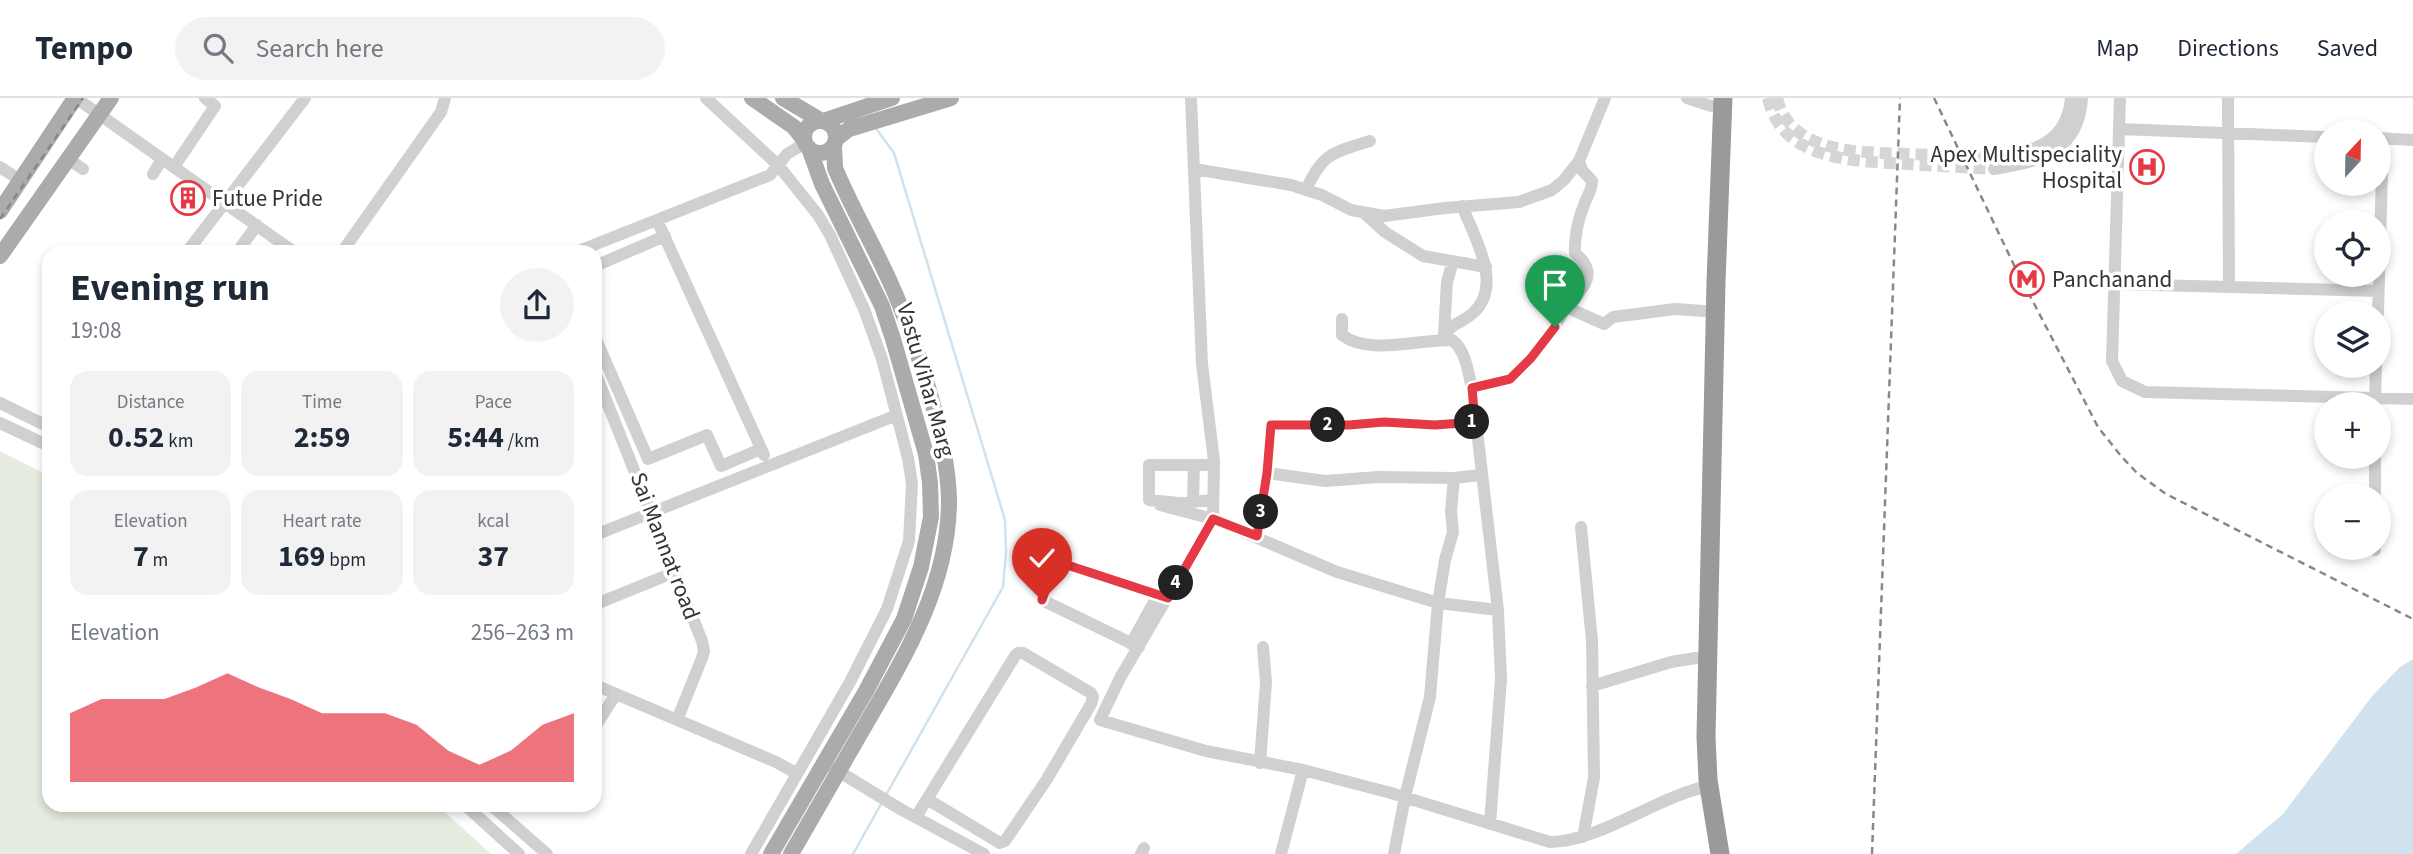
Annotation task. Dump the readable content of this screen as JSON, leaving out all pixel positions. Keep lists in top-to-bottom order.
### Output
{
  "streets": {
    "main road": ["Vastu Vihar Marg"],
    "street": ["Sai Mannat road"]
  },
  "places": {
    "hospital": ["Apex Multispeciality Hospital"],
    "building": ["Futue Pride"],
    "metro station": ["Panchanand"]
  },
  "north": "top",
  "page": {
    "header": "Tempo",
    "search": "Search here",
    "nav": ["Map", "Directions", "Saved"],
    "map_buttons": ["+", "−"],
    "heading": ["Evening run", "19:08"],
    "stats": [
      ["Distance", "0.52 km"],
      ["Time", "2:59"],
      ["Pace", "5:44 /km"],
      ["Elevation", "7 m"],
      ["Heart rate", "169 bpm"],
      ["kcal", "37"]
    ],
    "pins": [
      "1",
      "2",
      "3",
      "4"
    ],
    "chart": ["Elevation", "256–263 m"]
  }
}
